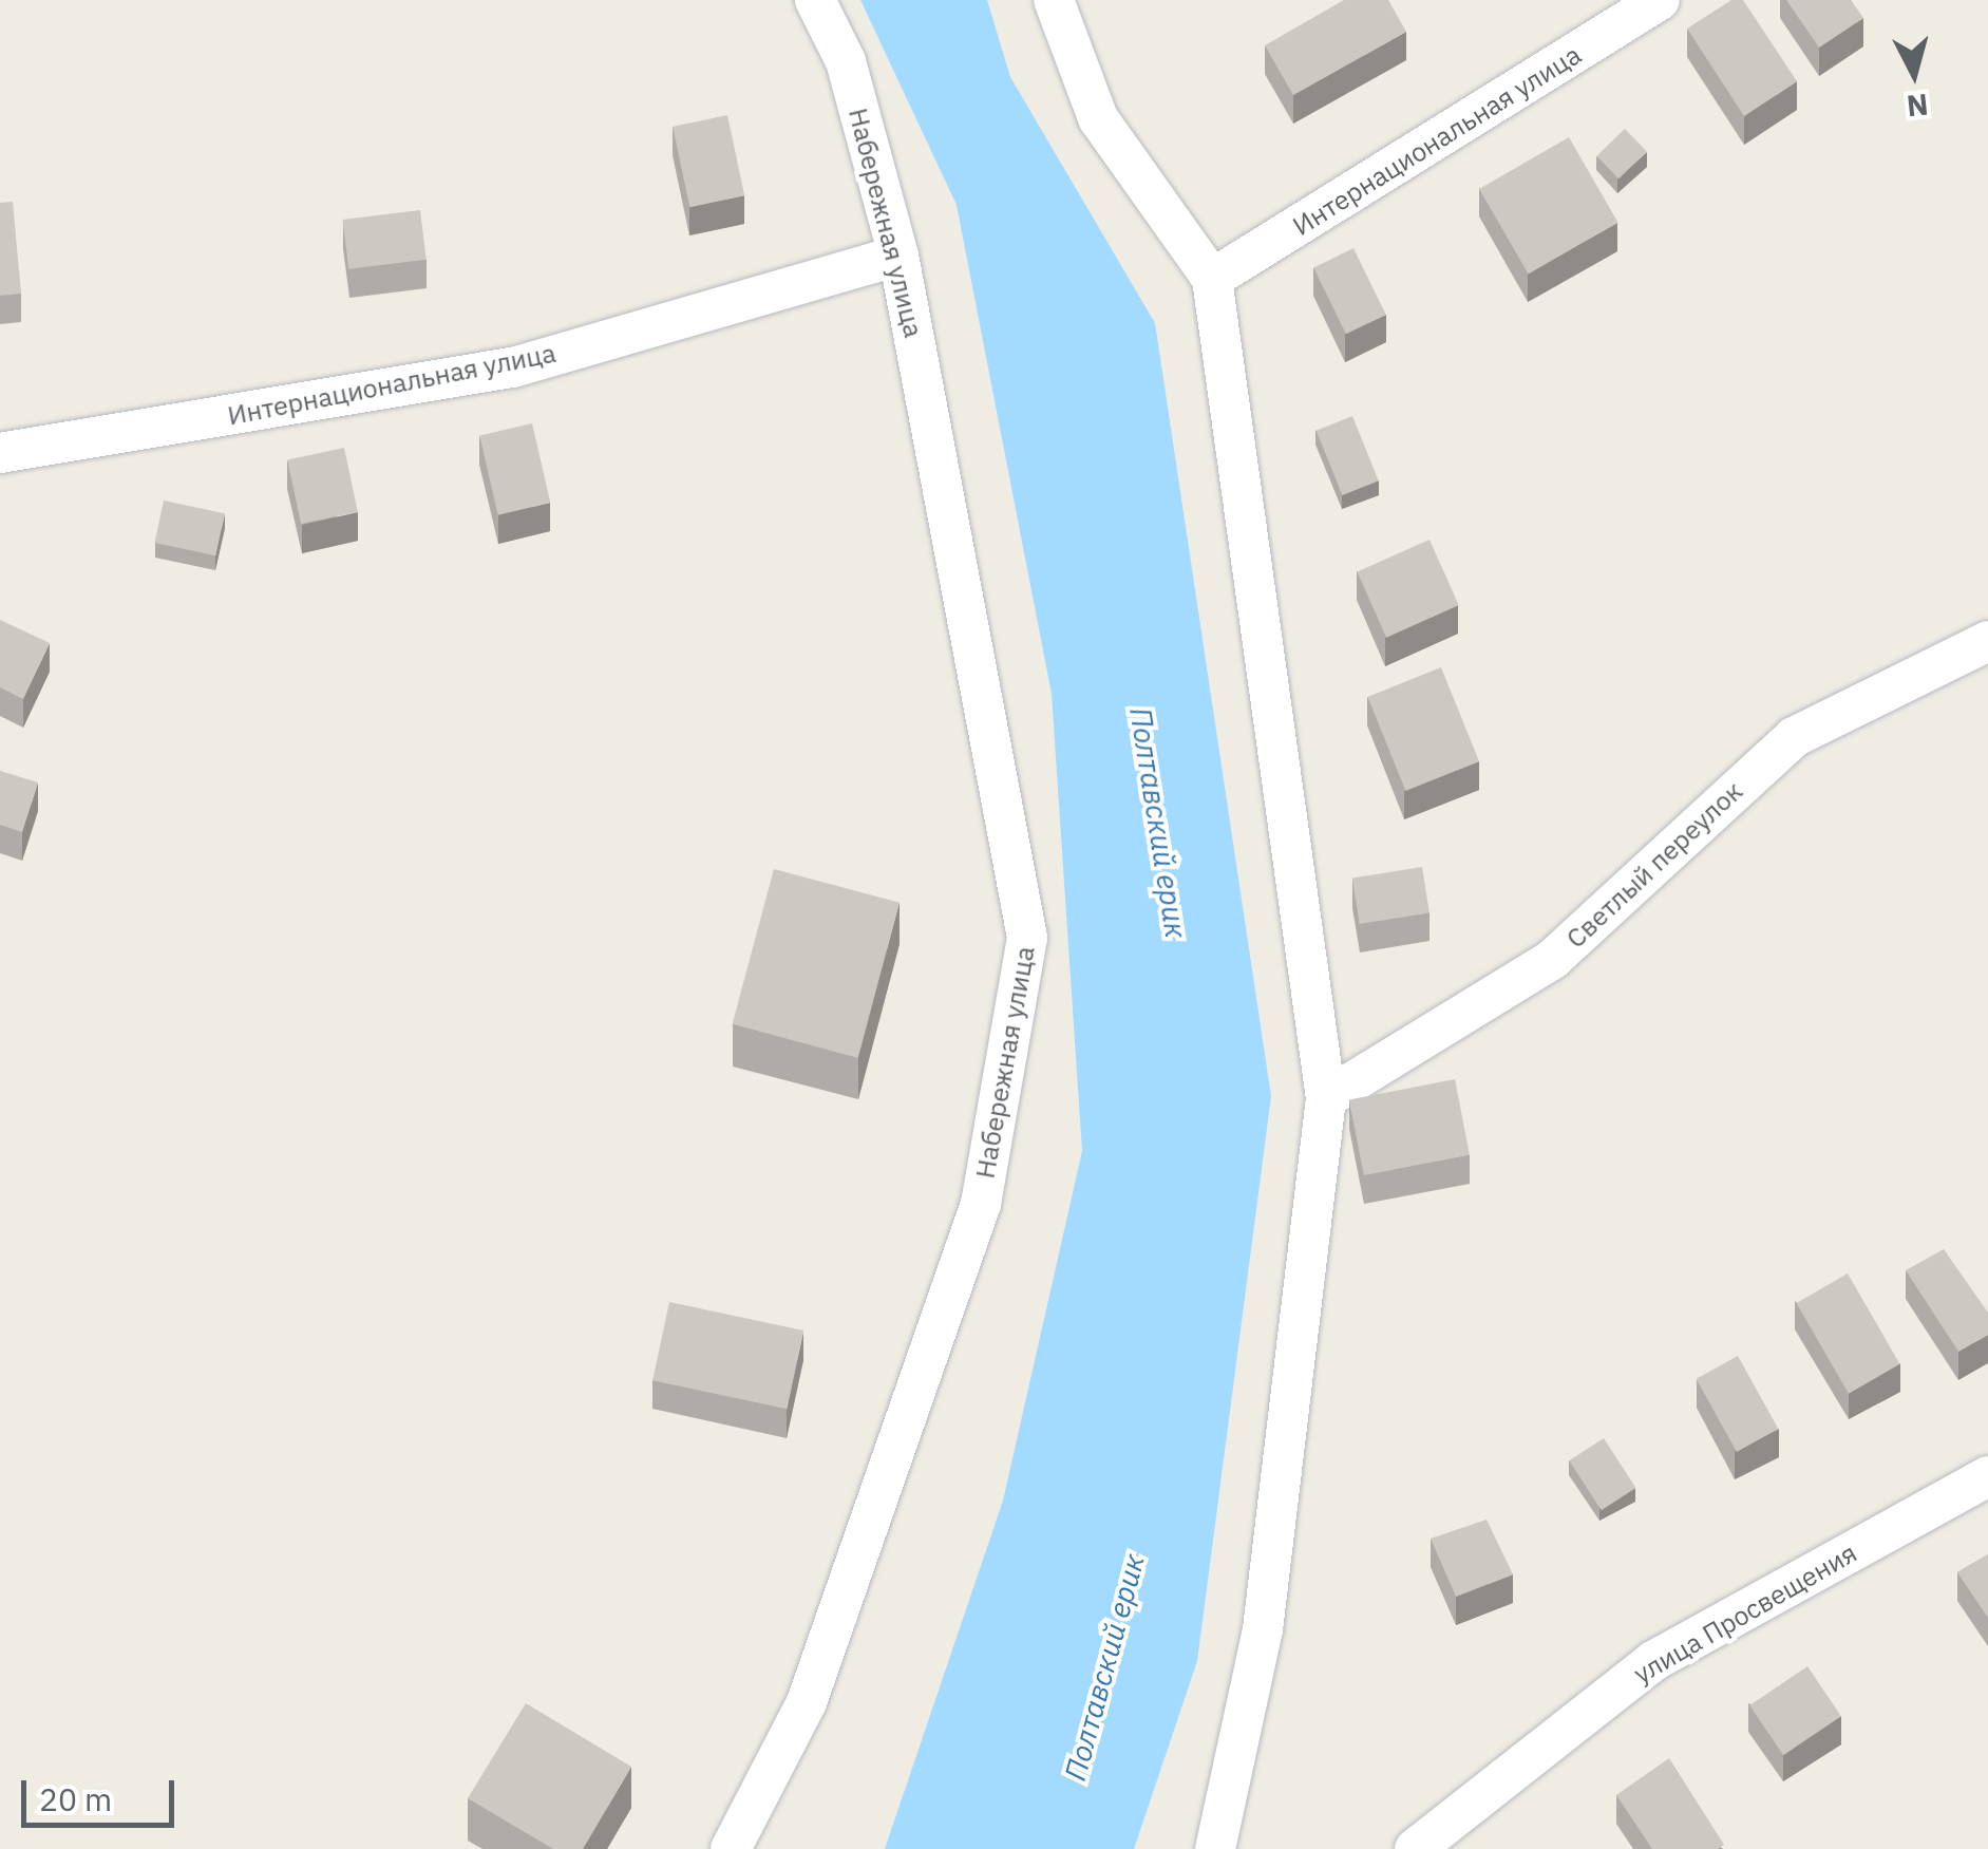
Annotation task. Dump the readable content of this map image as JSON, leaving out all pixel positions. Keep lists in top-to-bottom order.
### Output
{
  "streets": {
    "street": [
      "Интернациональная улица",
      "Набережная улица",
      "Светлый переулок",
      "улица Просвещения"
    ]
  },
  "crossings": [
    ["Интернациональная улица", "Набережная улица"]
  ],
  "water": ["Полтавский ерик"],
  "scale_bar": "20 m",
  "north": "bottom"
}
